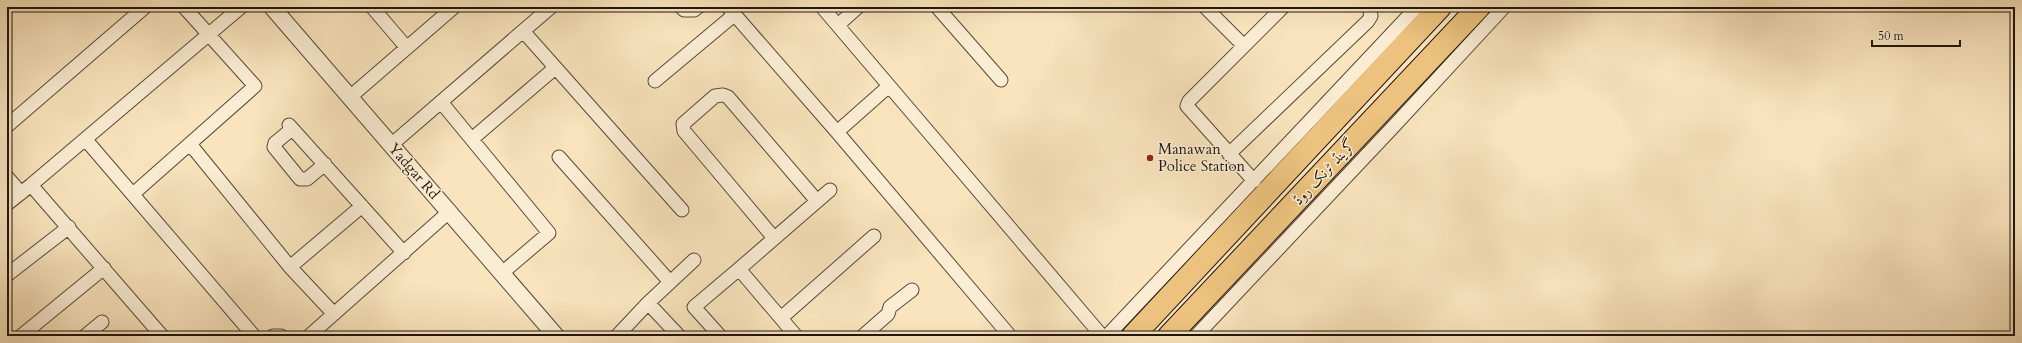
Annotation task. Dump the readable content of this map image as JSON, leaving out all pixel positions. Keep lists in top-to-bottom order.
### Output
{
  "streets": {
    "highway": ["گرینڈ ٹرنک روڈ"],
    "street": ["Yadgar Rd"]
  },
  "places": ["Manawan Police Station"],
  "scale_bar": "50 m"
}
